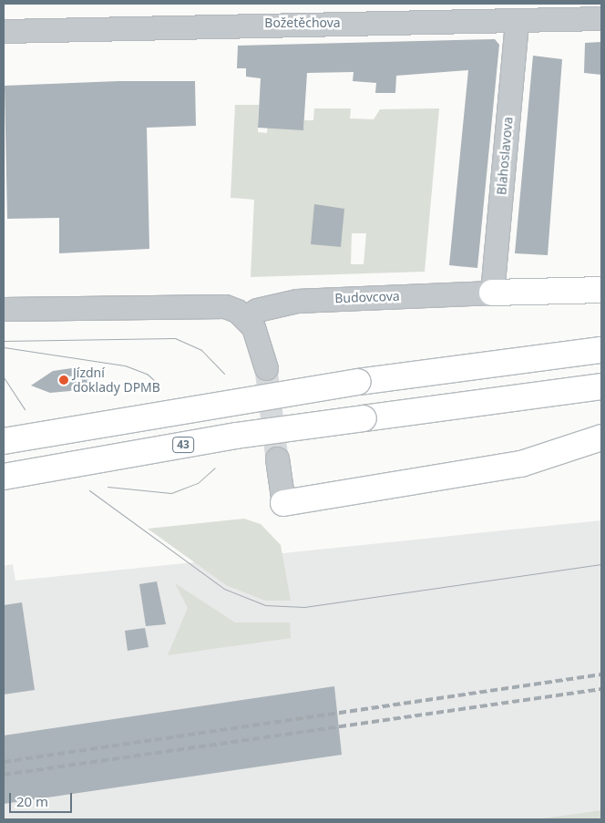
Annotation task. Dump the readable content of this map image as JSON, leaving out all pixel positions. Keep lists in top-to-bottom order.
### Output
{
  "streets": {
    "highway": ["43"],
    "street": ["Božetěchova", "Blahoslavova", "Budovcova"]
  },
  "crossings": [
    ["Božetěchova", "Blahoslavova"],
    ["Blahoslavova", "Budovcova"]
  ],
  "places": ["Jízdní doklady DPMB"],
  "scale_bar": "20 m"
}
